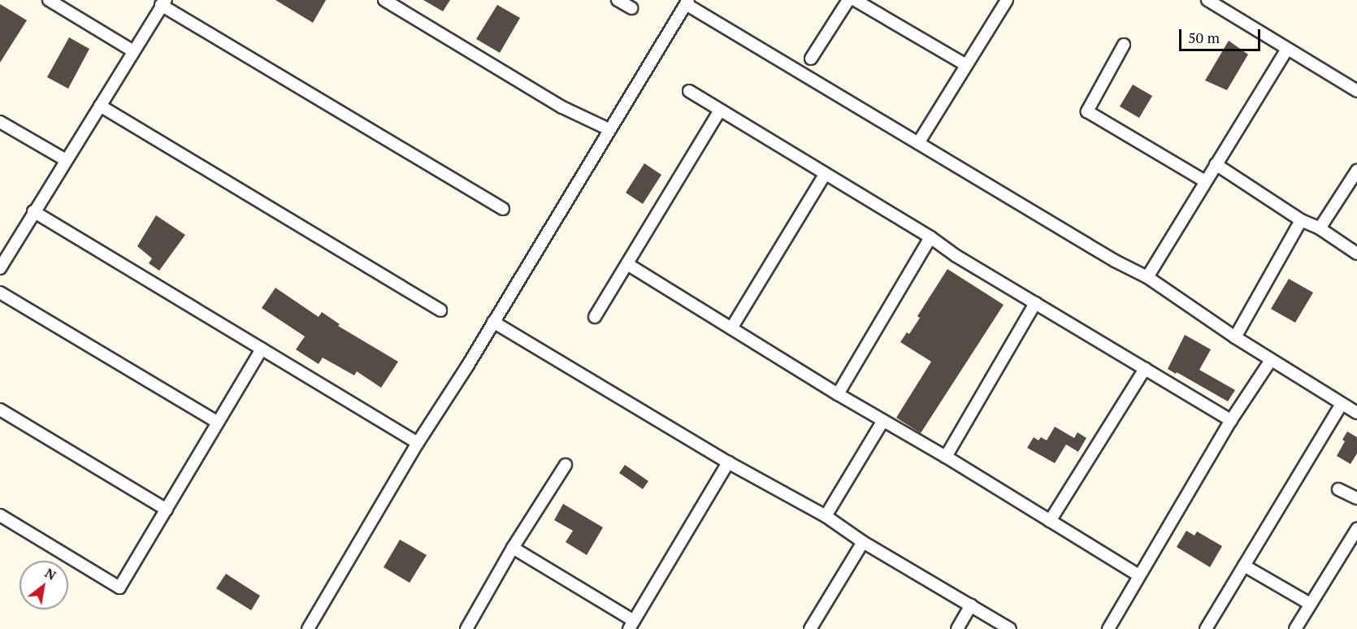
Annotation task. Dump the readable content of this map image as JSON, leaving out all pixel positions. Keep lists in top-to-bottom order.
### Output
{
  "scale_bar": "50 m",
  "north": "top right"
}
